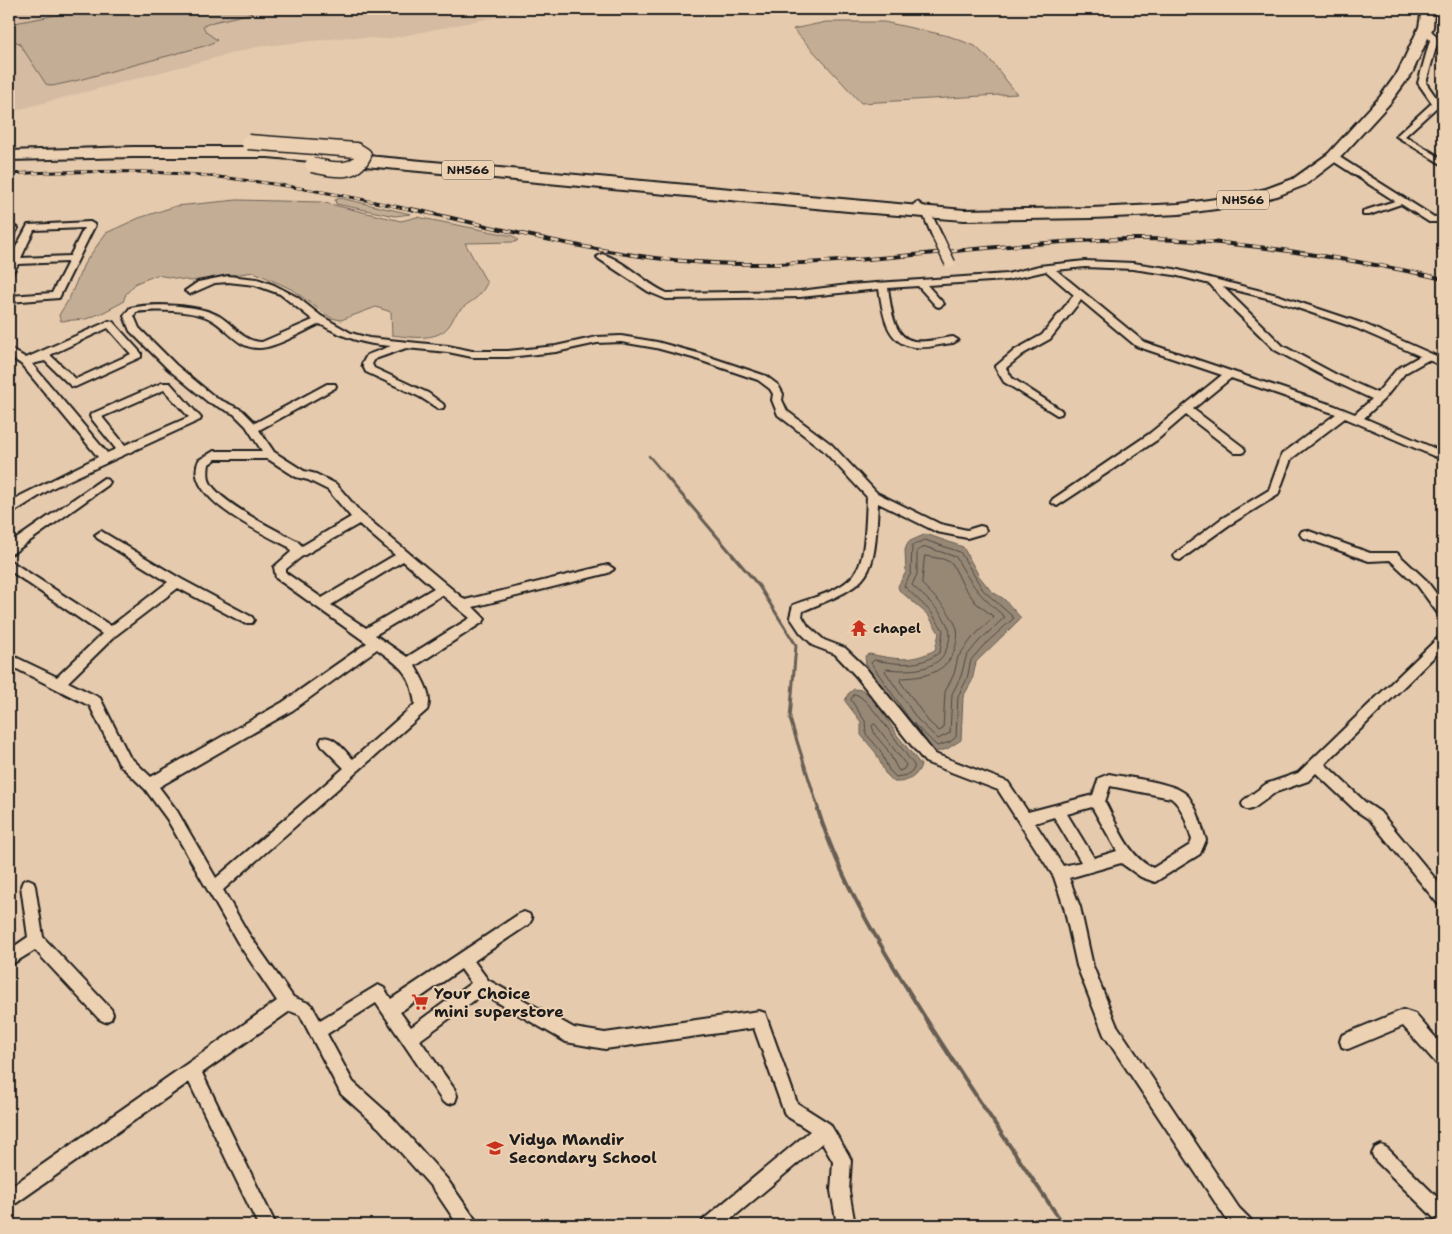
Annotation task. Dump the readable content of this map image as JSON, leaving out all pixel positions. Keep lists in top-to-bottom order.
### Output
{
  "streets": {
    "highway": ["NH566"]
  },
  "places": {
    "temple": ["chapel"],
    "supermarket": ["Your Choice mini superstore"],
    "school or university": ["Vidya Mandir Secondary School"]
  }
}
